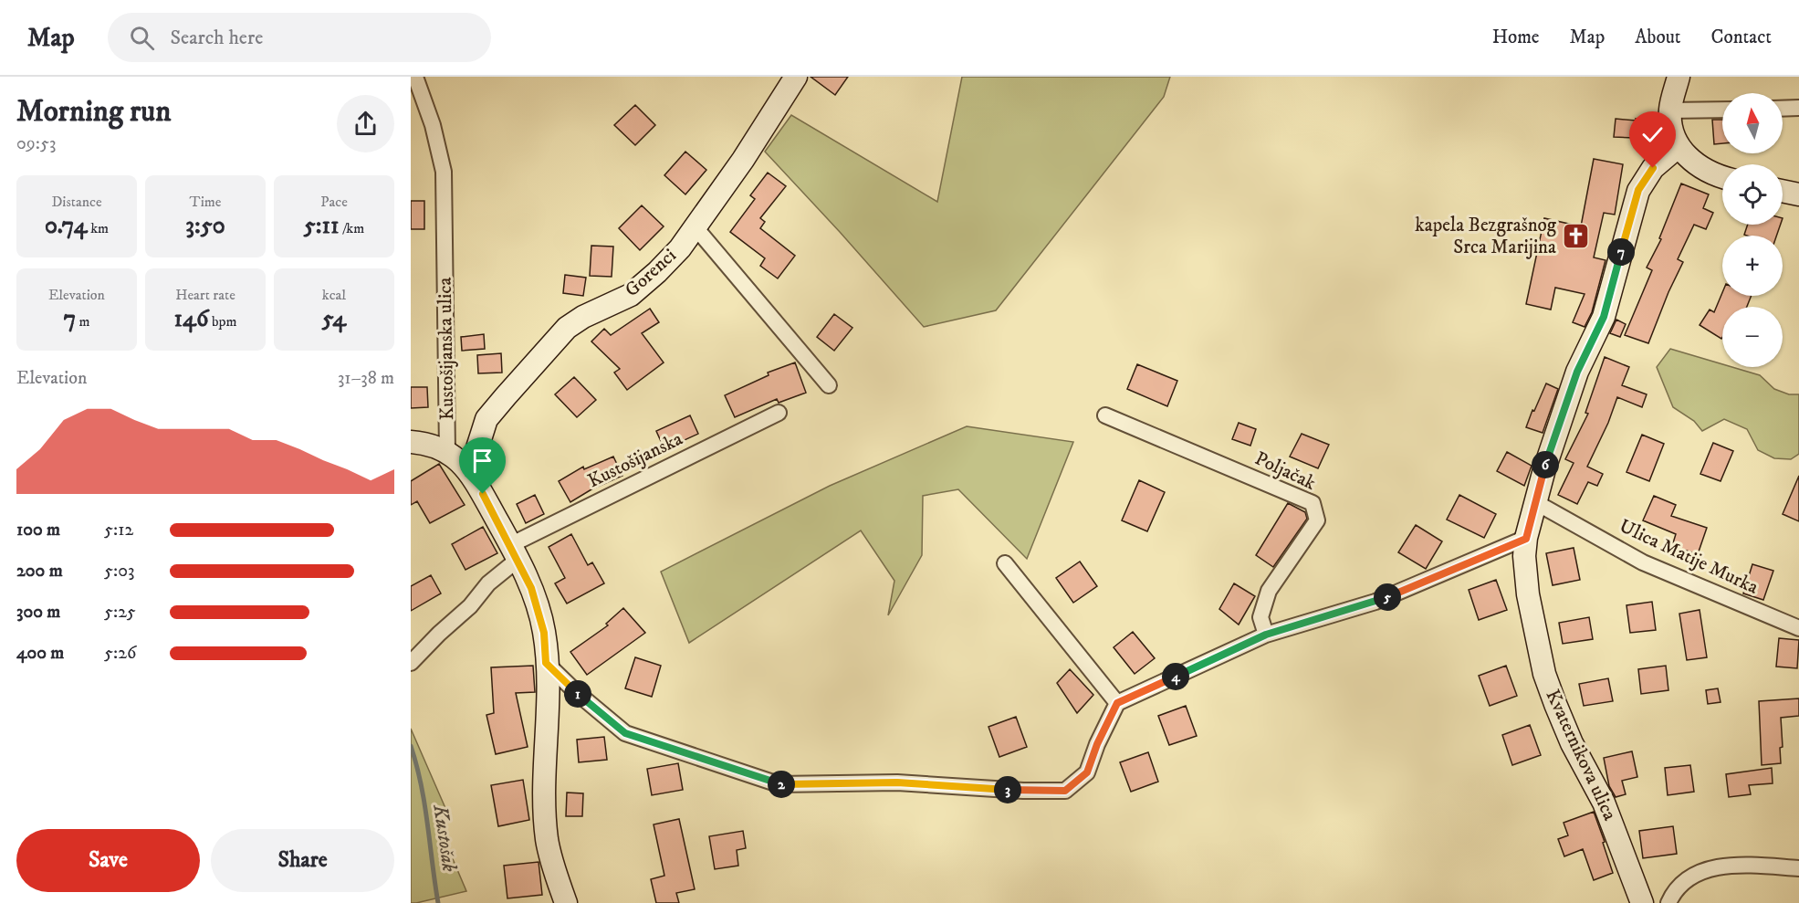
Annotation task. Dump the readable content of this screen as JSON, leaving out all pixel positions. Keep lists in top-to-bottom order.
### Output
{
  "streets": {
    "street": [
      "Gorenci",
      "Kustošijanska ulica",
      "Kustošijanska",
      "Poljačak",
      "Ulica Matije Murka",
      "Kvaternikova ulica"
    ]
  },
  "crossings": [
    ["Ulica Matije Murka", "Kvaternikova ulica"]
  ],
  "water": ["Kustošak"],
  "places": {
    "church": ["kapela Bezgrašnog Srca Marijina"]
  },
  "north": "top",
  "page": {
    "header": "Map",
    "search": "Search here",
    "nav": [
      "Home",
      "Map",
      "About",
      "Contact"
    ],
    "heading": ["Morning run", "09:53"],
    "map_buttons": ["+", "−"],
    "stats": [
      ["Distance", "0.74 km"],
      ["Time", "3:50"],
      ["Pace", "5:11 /km"],
      ["Elevation", "7 m"],
      ["Heart rate", "146 bpm"],
      ["kcal", "54"]
    ],
    "pins": [
      "7",
      "6",
      "5",
      "4",
      "1",
      "2",
      "3"
    ],
    "chart": ["Elevation", "31–38 m"],
    "list": [
      {
        "name": "100 m",
        "note": "5:12"
      },
      {
        "name": "200 m",
        "note": "5:03"
      },
      {
        "name": "300 m",
        "note": "5:25"
      },
      {
        "name": "400 m",
        "note": "5:26"
      }
    ],
    "buttons": ["Save", "Share"]
  }
}
